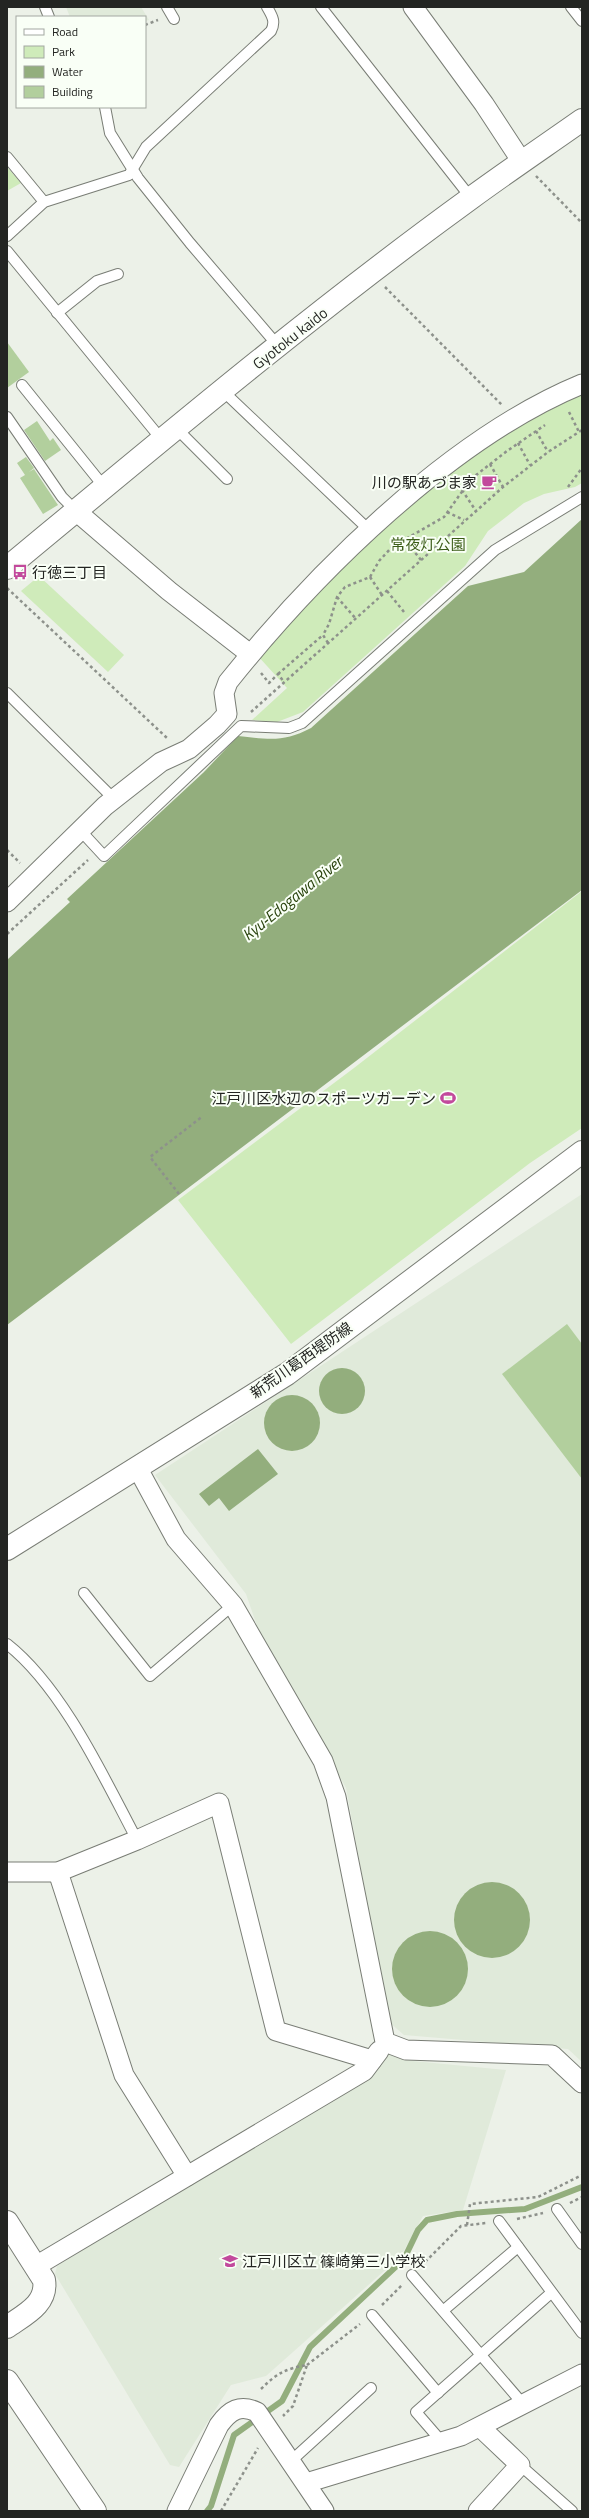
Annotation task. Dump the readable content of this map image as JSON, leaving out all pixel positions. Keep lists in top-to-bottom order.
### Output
{
  "streets": {
    "main road": ["Gyotoku kaido", "新荒川葛西堤防線"]
  },
  "water": ["Kyu-Edogawa River"],
  "parks": ["常夜灯公園"],
  "places": {
    "cafe": ["川の駅あづま家"],
    "bus stop": ["行徳三丁目"],
    "sports": ["江戸川区水辺のスポーツガーデン"],
    "school or university": ["江戸川区立 篠崎第三小学校"]
  },
  "legend": [
    "Road",
    "Park",
    "Water",
    "Building"
  ]
}
